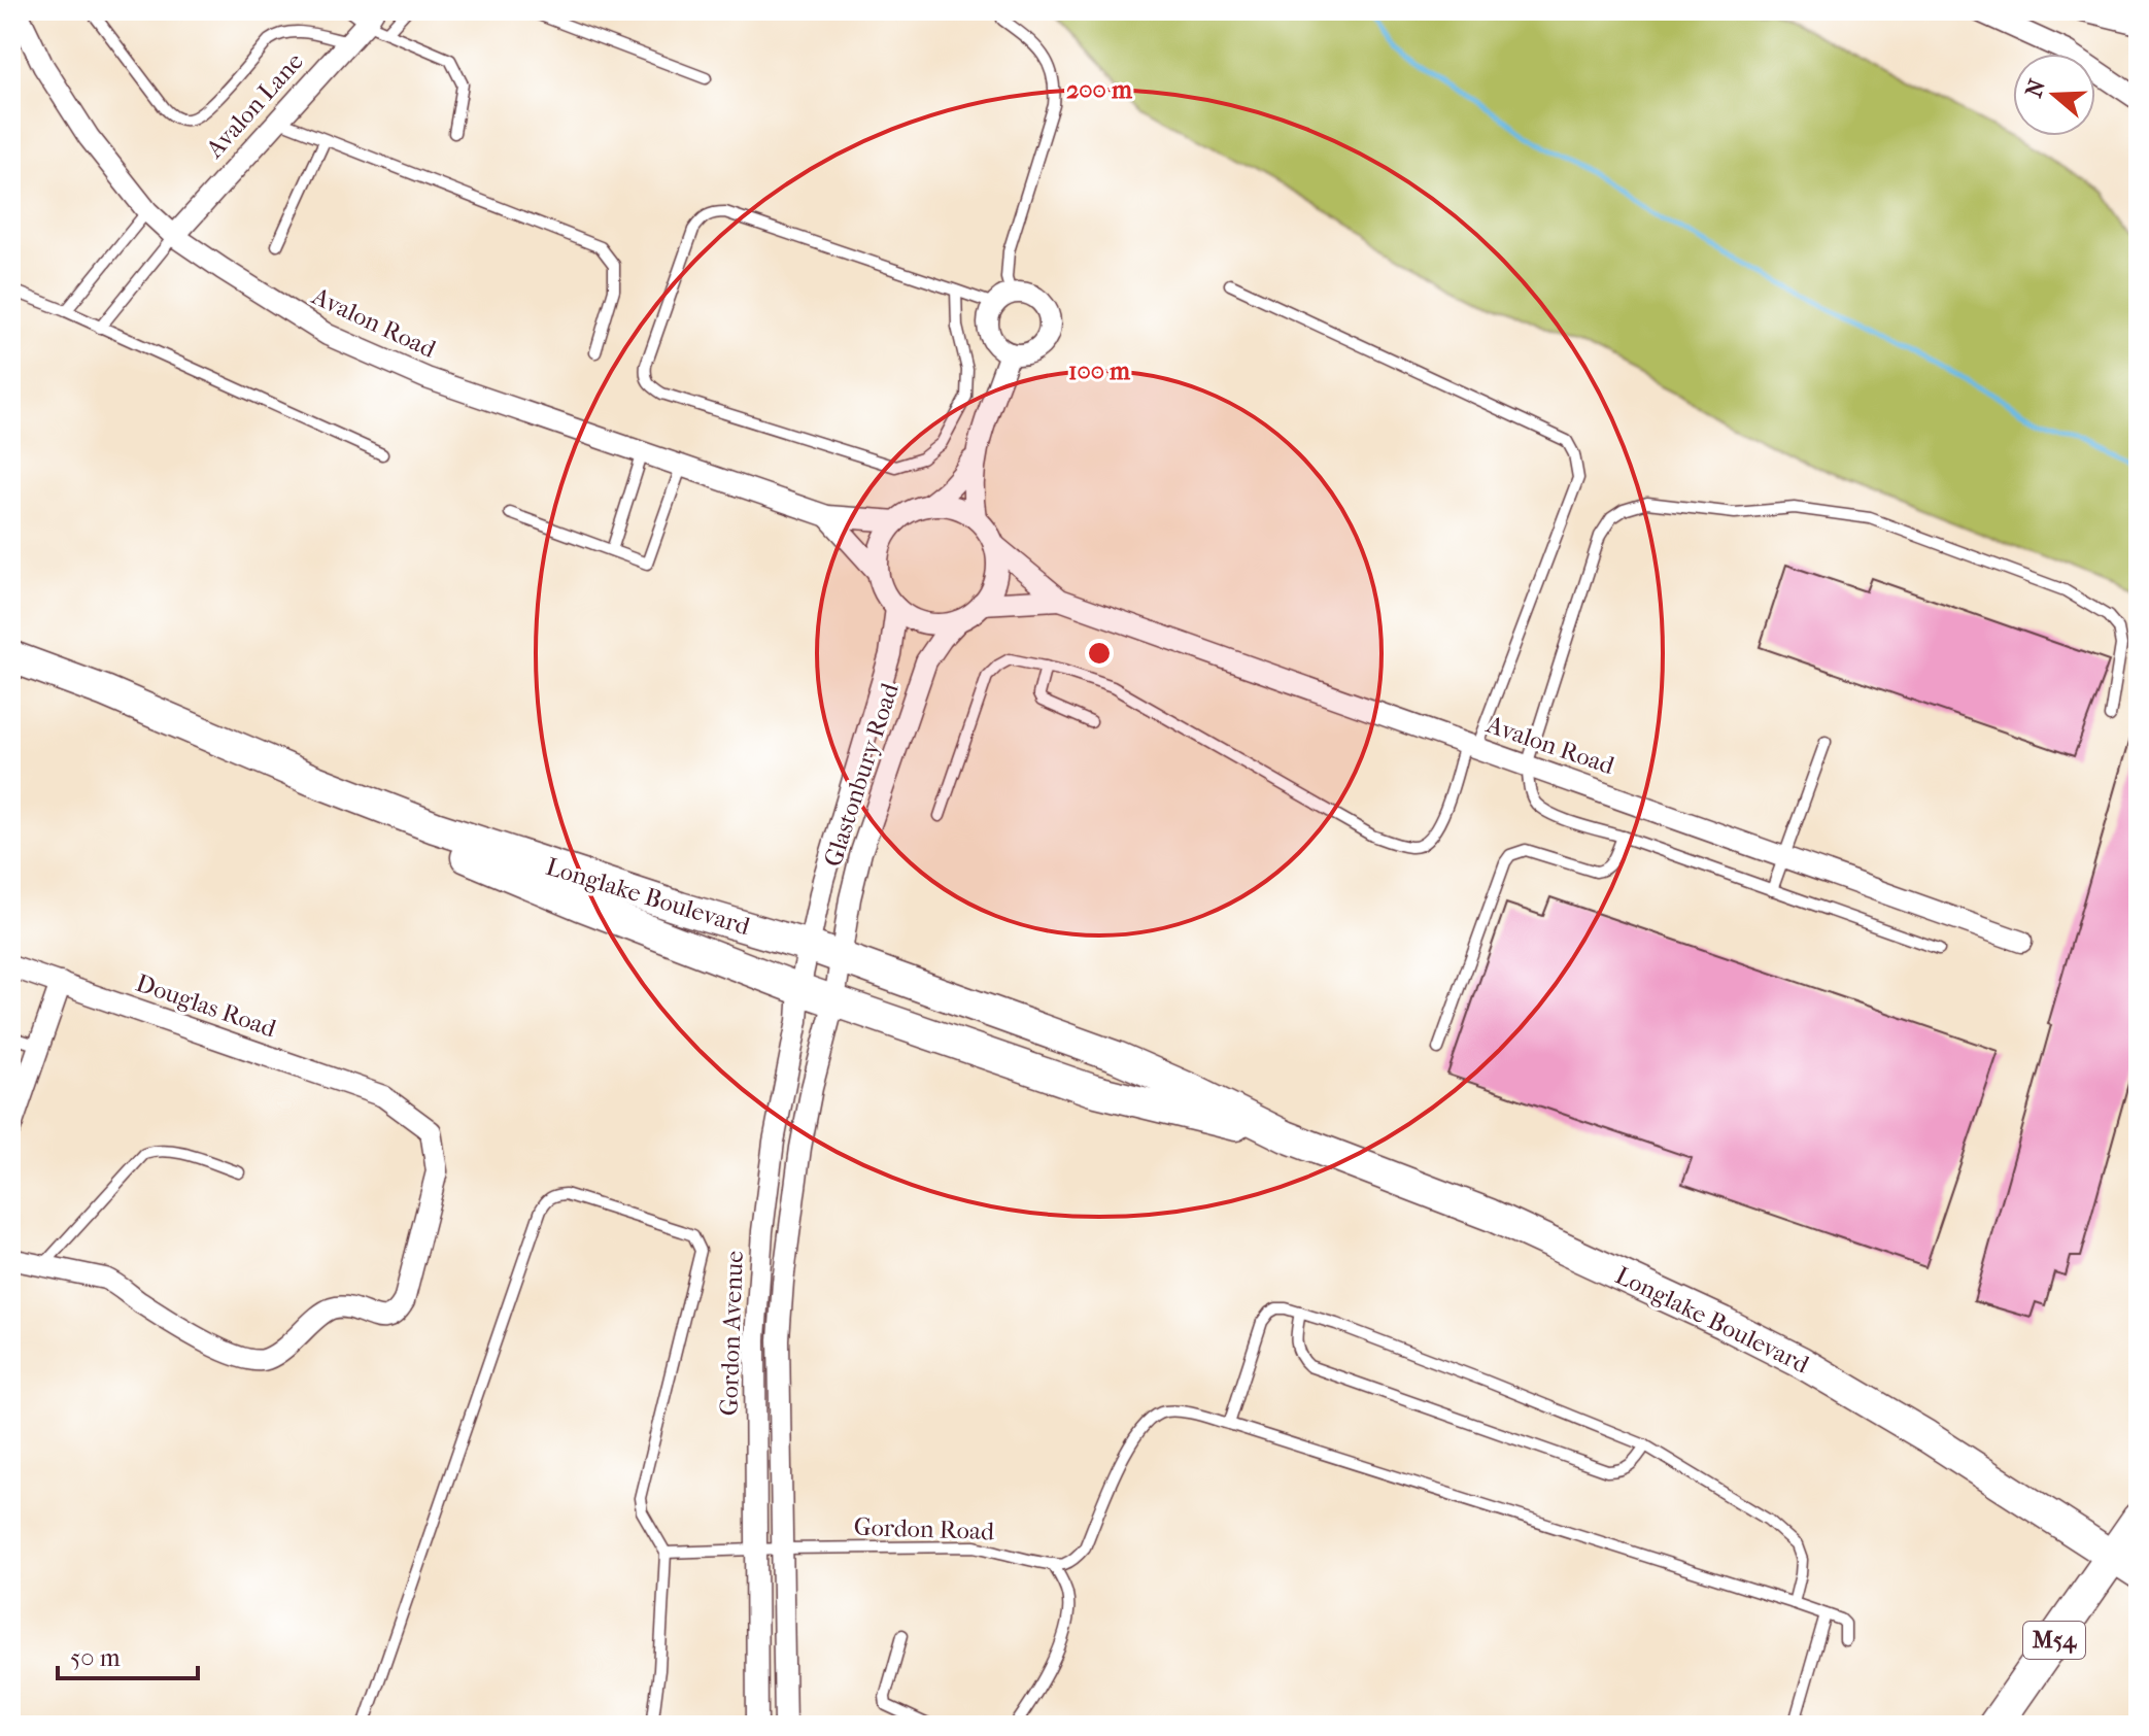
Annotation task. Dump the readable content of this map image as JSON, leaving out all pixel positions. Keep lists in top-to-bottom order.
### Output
{
  "streets": {
    "main road": ["Longlake Boulevard", "M54"],
    "street": [
      "Avalon Lane",
      "Avalon Road",
      "Glastonbury Road",
      "Douglas Road",
      "Gordon Avenue"
    ],
    "lane": ["Gordon Road"]
  },
  "crossings": [
    ["Avalon Lane", "Avalon Road"],
    ["Avalon Road", "Glastonbury Road"],
    ["Glastonbury Road", "Longlake Boulevard"],
    ["Glastonbury Road", "Gordon Avenue"],
    ["Longlake Boulevard", "Gordon Avenue"],
    ["Longlake Boulevard", "M54"],
    ["Gordon Avenue", "Gordon Road"]
  ],
  "scale_bar": "50 m",
  "north": "left",
  "rings": ["200 m", "100 m"]
}
